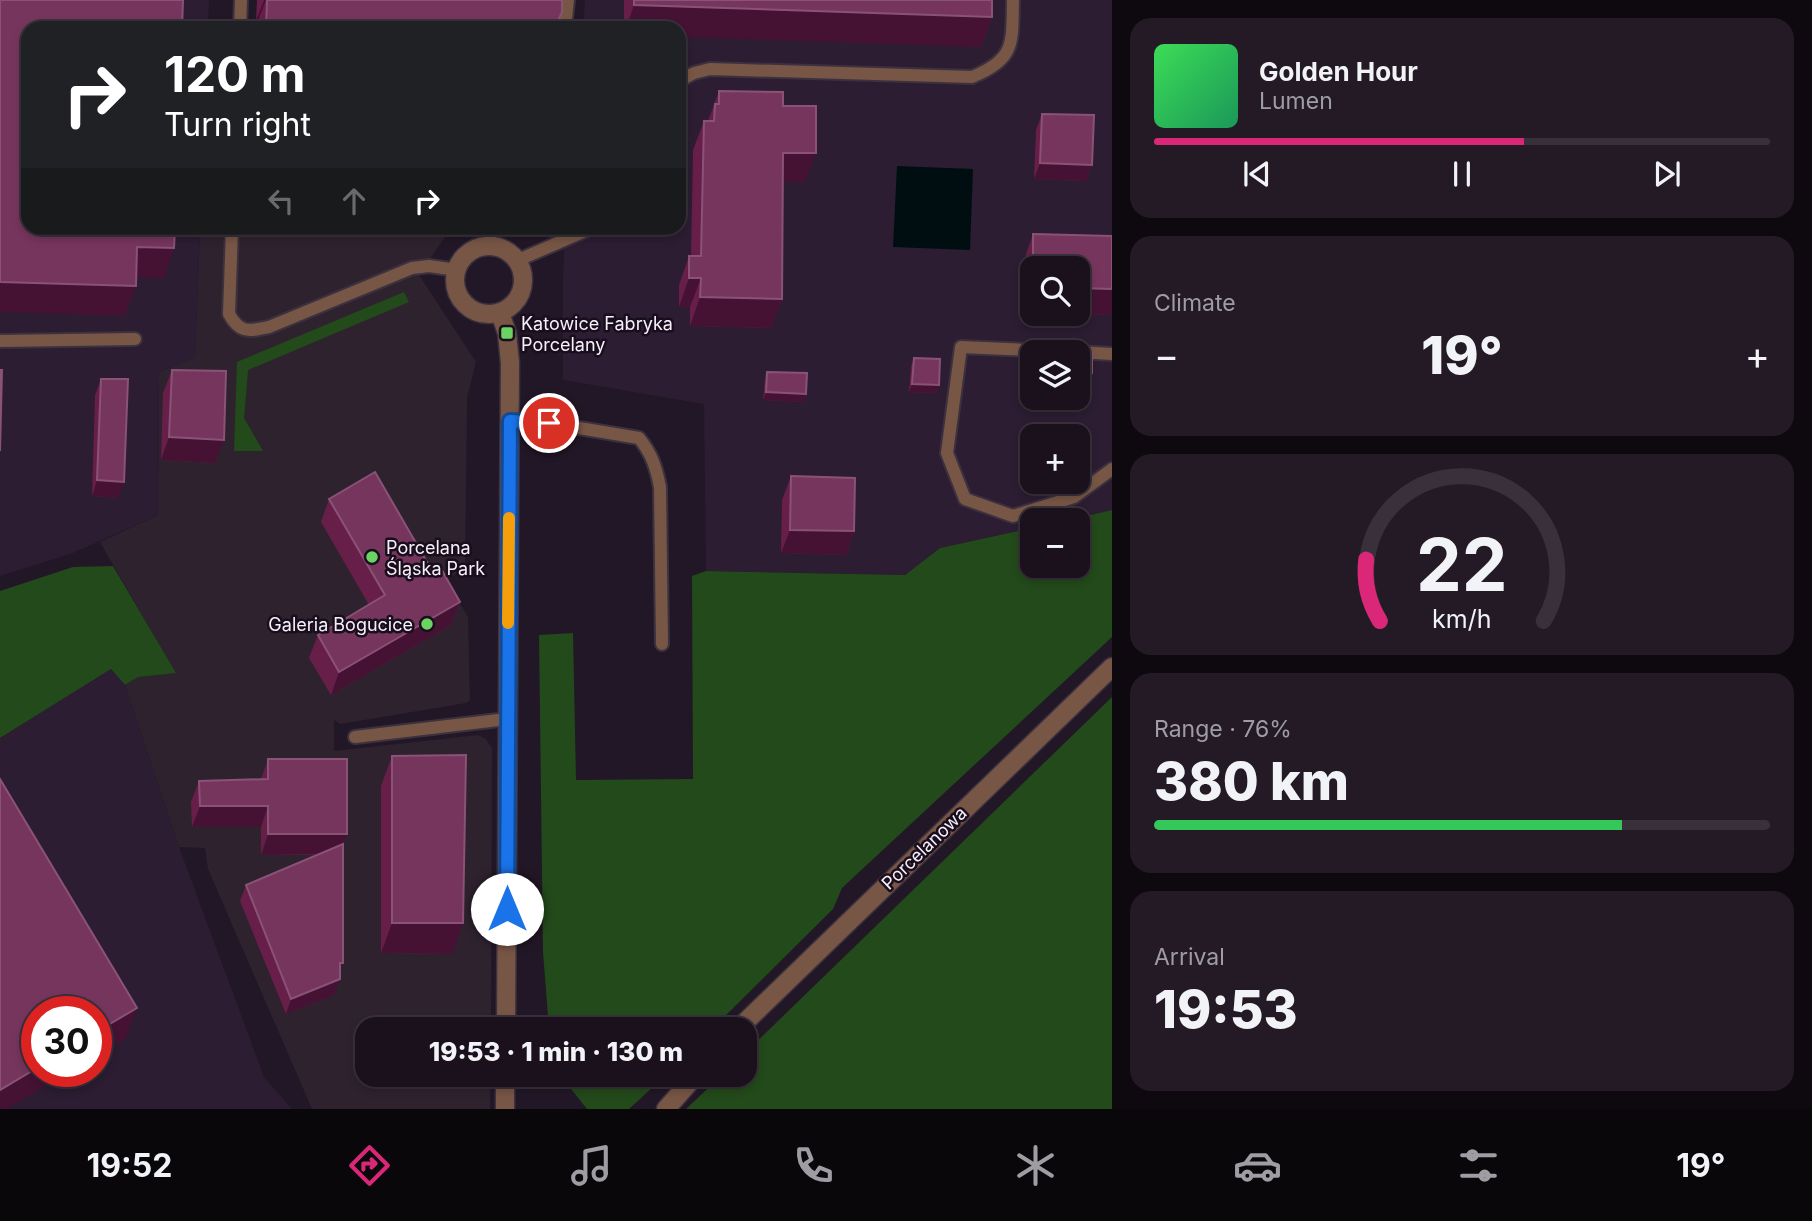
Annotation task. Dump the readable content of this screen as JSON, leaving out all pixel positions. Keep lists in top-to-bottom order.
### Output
{
  "streets": {
    "street": ["Porcelanowa"]
  },
  "places": {
    "transit": ["Katowice Fabryka Porcelany"],
    "other": ["Porcelana Śląska Park", "Galeria Bogucice"]
  },
  "page": {
    "turn": ["120 m", "Turn right"],
    "song": ["Golden Hour", "Lumen"],
    "tile": [
      "Climate",
      ["Range · 76%", "380 km"],
      ["Arrival", "19:53"]
    ],
    "map_buttons": ["+", "−"],
    "heat": ["−", "19°", "+"],
    "limit": "30",
    "trip": "19:53 · 1 min · 130 m",
    "tabs": ["19:52", "19°"],
    "gauge": ["22", "km/h"]
  }
}
